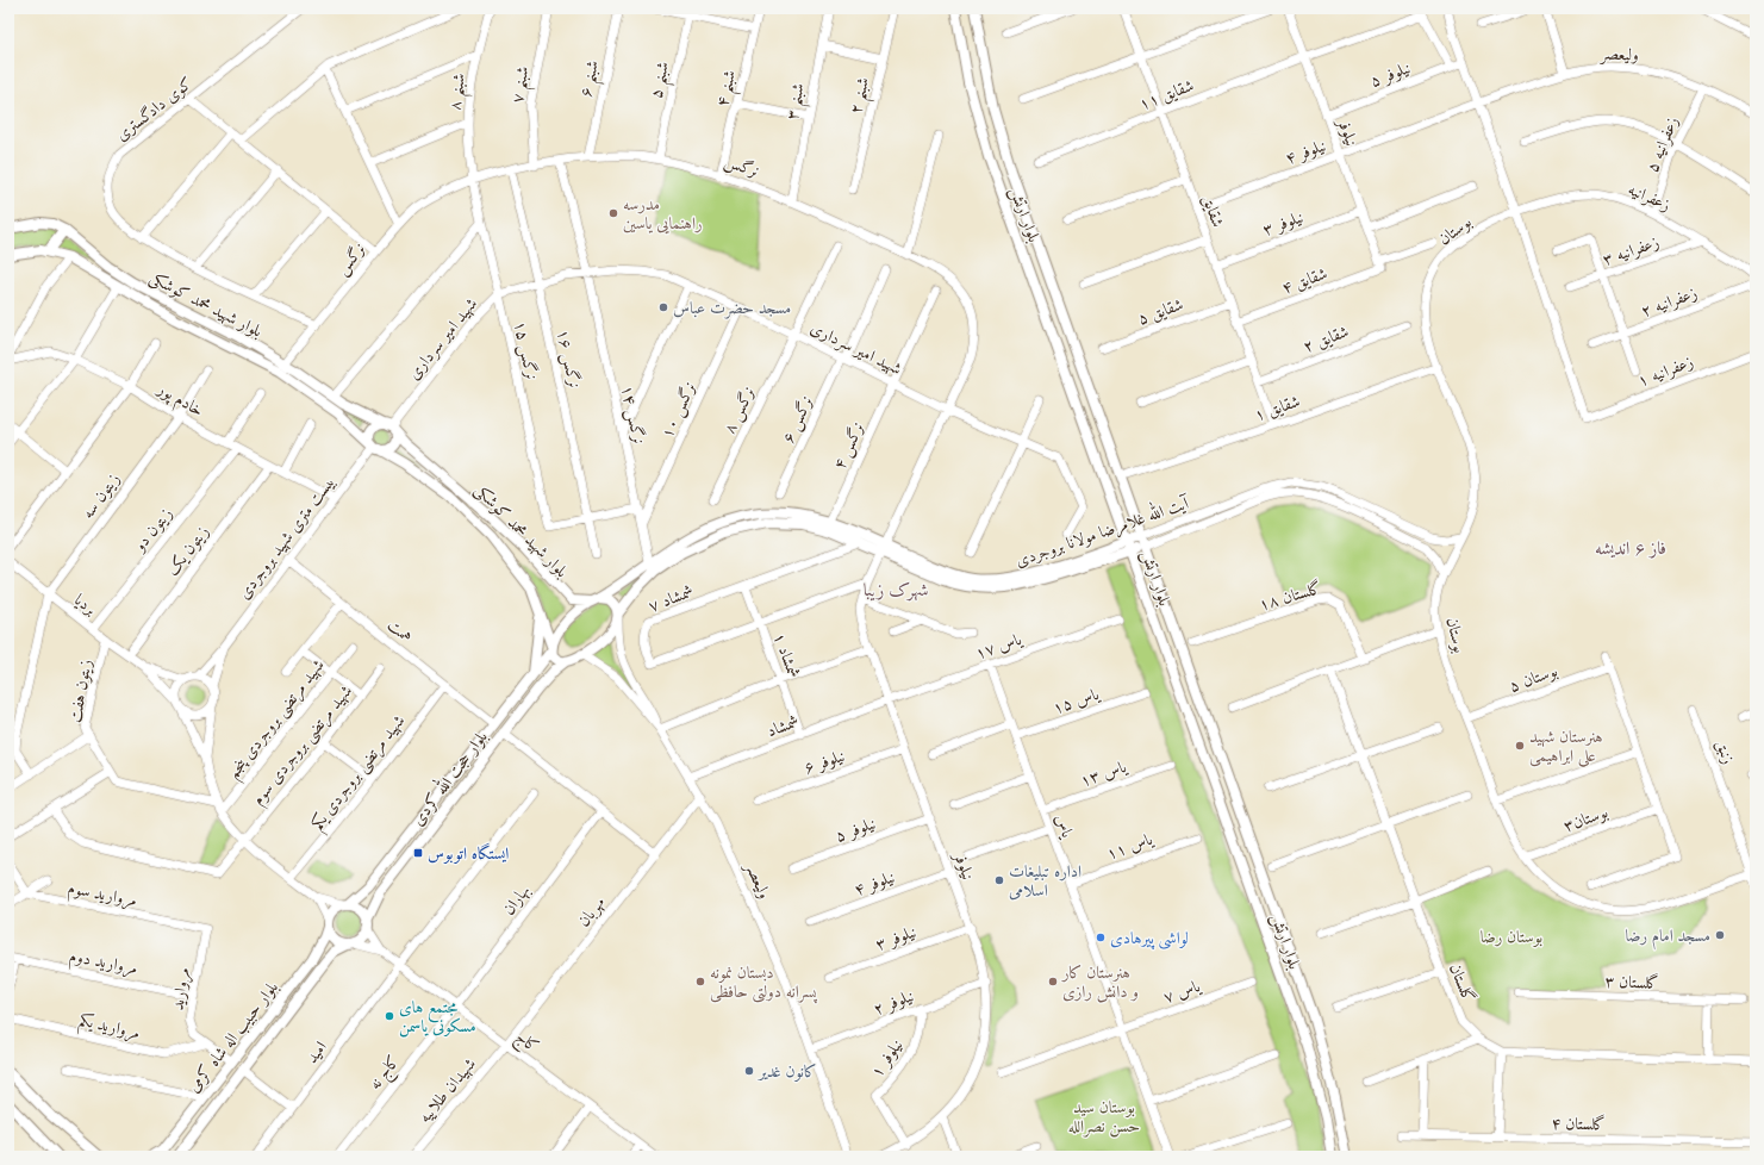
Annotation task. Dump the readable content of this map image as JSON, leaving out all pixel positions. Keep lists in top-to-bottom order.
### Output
{
  "streets": {
    "main road": [
      "بلوار ارتش",
      "بلوار شهید محمد کوشکی",
      "آیت الله غلامرضا مولانا بروجردی",
      "بلوار حجت الله کردی",
      "بلوار حبیب اله شاه کرمی"
    ],
    "street": [
      "ولیعصر",
      "نیلوفر ۵",
      "شبنم ۶",
      "شبنم ۵",
      "شبنم ۷",
      "شبنم ۴",
      "شبنم ۸",
      "شقایق ۱۱",
      "شبنم ۲",
      "شبنم ۳",
      "کوی دادگستری",
      "نیلوفر",
      "زعفرانیه ۵",
      "نیلوفر ۴",
      "نرگس",
      "زعفرانیه",
      "شقایق",
      "نیلوفر ۳",
      "بوستان",
      "زعفرانیه ۳",
      "شقایق ۴",
      "زعفرانیه ۲",
      "شقایق ۵",
      "شهید امیر سرداری",
      "شقایق ۲",
      "نرگس ۱۵",
      "نرگس ۱۶",
      "زعفرانیه ۱",
      "خادم پور",
      "شقایق ۱",
      "نرگس ۱۰",
      "نرگس ۸",
      "نرگس ۱۴",
      "نرگس ۶",
      "نرگس ۴",
      "زیتون سه",
      "زیتون دو",
      "بیست متری شهید بروجردی",
      "زیتون یک",
      "گلستان ۱۸",
      "شمشاد ۷",
      "بردیا",
      "همت",
      "یاس ۱۷",
      "شمشاد ۱",
      "بوستان ۵",
      "زیتون هفت",
      "یاس ۱۵",
      "شهید مرتضی بروجردی پنجم",
      "شمشاد",
      "شهید مرتضی بروجردی سوم",
      "زنبق",
      "نیلوفر ۶",
      "شهید مرتضی بروجردی یکم",
      "یاس ۱۳",
      "بوستان۳",
      "یاس",
      "یاس ۱۱",
      "مروارید سوم",
      "بهاران",
      "مهربان",
      "مروارید دوم",
      "گلستان ۳",
      "گلستان",
      "مروارید",
      "یاس ۷",
      "نیلوفر ۲",
      "مروارید یکم",
      "کاج",
      "امید",
      "نیلوفر ۱",
      "کاج نه",
      "شهیدان طلاییه",
      "گلستان ۴"
    ]
  },
  "crossings": [
    ["ولیعصر", "زعفرانیه ۵"],
    ["ولیعصر", "نیلوفر ۴"],
    ["ولیعصر", "شمشاد"],
    ["ولیعصر", "مهربان"],
    ["ولیعصر", "نیلوفر ۲"],
    ["نیلوفر ۵", "نیلوفر"],
    ["شبنم ۶", "نرگس"],
    ["شبنم ۵", "نرگس"],
    ["شبنم ۷", "نرگس"],
    ["شبنم ۴", "نرگس"],
    ["شبنم ۸", "نرگس"],
    ["شبنم ۸", "نرگس ۱۵"],
    ["شقایق ۱۱", "نیلوفر"],
    ["شقایق ۱۱", "شقایق"],
    ["شبنم ۳", "نرگس"],
    ["کوی دادگستری", "نرگس"],
    ["نیلوفر", "نیلوفر ۴"],
    ["نیلوفر", "نرگس"],
    ["نیلوفر", "نیلوفر ۳"],
    ["نیلوفر", "شقایق ۴"],
    ["نیلوفر", "آیت الله غلامرضا مولانا بروجردی"],
    ["نیلوفر", "یاس ۱۷"],
    ["نیلوفر", "شمشاد"],
    ["نیلوفر", "نیلوفر ۶"],
    ["نیلوفر", "نیلوفر ۲"],
    ["نیلوفر", "نیلوفر ۱"],
    ["زعفرانیه ۵", "زعفرانیه"],
    ["نیلوفر ۴", "شقایق"],
    ["نرگس", "بلوار شهید محمد کوشکی"],
    ["نرگس", "شهید امیر سرداری"],
    ["نرگس", "نرگس ۱۵"],
    ["نرگس", "نرگس ۱۶"],
    ["نرگس", "نرگس ۱۴"],
    ["نرگس", "آیت الله غلامرضا مولانا بروجردی"],
    ["زعفرانیه", "بوستان"],
    ["زعفرانیه", "زعفرانیه ۳"],
    ["زعفرانیه", "زعفرانیه ۱"],
    ["شقایق", "نیلوفر ۳"],
    ["شقایق", "شقایق ۴"],
    ["شقایق", "شقایق ۵"],
    ["شقایق", "شقایق ۲"],
    ["شقایق", "شقایق ۱"],
    ["بلوار ارتش", "آیت الله غلامرضا مولانا بروجردی"],
    ["بوستان", "زعفرانیه ۱"],
    ["بوستان", "شقایق ۱"],
    ["بوستان", "آیت الله غلامرضا مولانا بروجردی"],
    ["بوستان", "بوستان ۵"],
    ["بوستان", "زنبق"],
    ["بوستان", "بوستان۳"],
    ["بلوار شهید محمد کوشکی", "شهید امیر سرداری"],
    ["بلوار شهید محمد کوشکی", "آیت الله غلامرضا مولانا بروجردی"],
    ["بلوار شهید محمد کوشکی", "بیست متری شهید بروجردی"],
    ["بلوار شهید محمد کوشکی", "بلوار حجت الله کردی"],
    ["شهید امیر سرداری", "نرگس ۱۵"],
    ["شهید امیر سرداری", "نرگس ۱۶"],
    ["شهید امیر سرداری", "نرگس ۱۰"],
    ["شهید امیر سرداری", "نرگس ۸"],
    ["شهید امیر سرداری", "نرگس ۱۴"],
    ["شهید امیر سرداری", "نرگس ۶"],
    ["شهید امیر سرداری", "نرگس ۴"],
    ["شهید امیر سرداری", "بیست متری شهید بروجردی"],
    ["نرگس ۱۵", "نرگس ۱۶"],
    ["خادم پور", "زیتون سه"],
    ["خادم پور", "زیتون دو"],
    ["خادم پور", "بیست متری شهید بروجردی"],
    ["خادم پور", "زیتون یک"],
    ["نرگس ۱۰", "نرگس ۱۴"],
    ["نرگس ۱۴", "آیت الله غلامرضا مولانا بروجردی"],
    ["نرگس ۴", "آیت الله غلامرضا مولانا بروجردی"],
    ["زیتون سه", "بردیا"],
    ["زیتون دو", "بردیا"],
    ["بیست متری شهید بروجردی", "همت"],
    ["زیتون یک", "بردیا"],
    ["شمشاد ۷", "شمشاد ۱"],
    ["بردیا", "زیتون هفت"],
    ["همت", "شهید مرتضی بروجردی یکم"],
    ["همت", "بلوار حجت الله کردی"],
    ["یاس ۱۷", "شمشاد"],
    ["یاس ۱۷", "یاس"],
    ["شمشاد ۱", "شمشاد"],
    ["یاس ۱۵", "یاس"],
    ["یاس ۱۳", "یاس"],
    ["بلوار حجت الله کردی", "بلوار حبیب اله شاه کرمی"],
    ["بلوار حجت الله کردی", "کاج"],
    ["یاس", "یاس ۱۱"],
    ["یاس", "یاس ۷"],
    ["مروارید سوم", "مروارید"],
    ["بهاران", "کاج"],
    ["بهاران", "کاج نه"],
    ["مهربان", "کاج"],
    ["مهربان", "شهیدان طلاییه"],
    ["مروارید دوم", "مروارید"],
    ["مروارید", "مروارید یکم"],
    ["مروارید", "بلوار حبیب اله شاه کرمی"],
    ["نیلوفر ۲", "نیلوفر ۱"],
    ["بلوار حبیب اله شاه کرمی", "کاج"],
    ["کاج", "امید"],
    ["کاج", "کاج نه"],
    ["کاج", "شهیدان طلاییه"]
  ],
  "districts": ["فاز ۶ اندیشه", "شهرک زیبا"],
  "parks": ["بوستان رضا", "بوستان سید حسن نصرالله"],
  "places": {
    "other": [
      "مدرسه راهنمایی یاسین",
      "مسجد حضرت عباس",
      "هنرستان شهید علی ابراهیمی",
      "اداره تبلیغات اسلامی",
      "مسجد امام رضا",
      "لواشی پیرهادی",
      "دبستان نمونه پسرانه دولتی حافظی",
      "هنرستان کار و دانش رازی",
      "مجتمع های مسکونی یاسمن",
      "کانون غدیر"
    ],
    "transit": ["ایستگاه اتوبوس"]
  }
}
